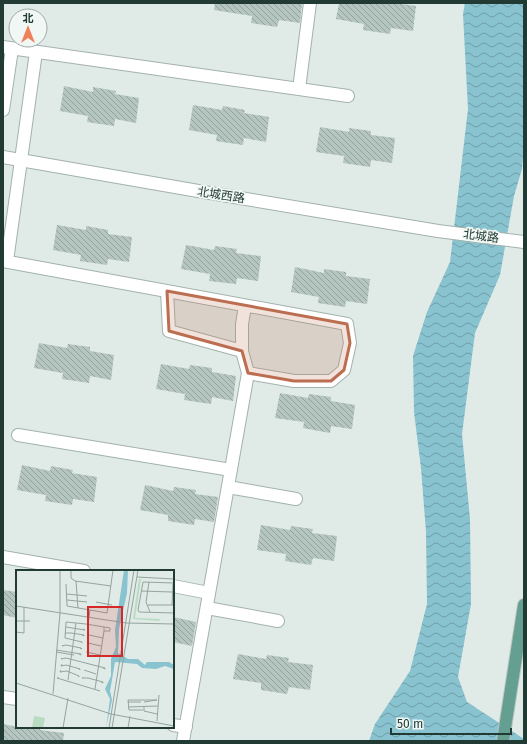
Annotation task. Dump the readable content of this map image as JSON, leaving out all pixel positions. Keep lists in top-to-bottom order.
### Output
{
  "streets": {
    "street": ["北城西路", "北城路"]
  },
  "crossings": [
    ["北城西路", "北城路"]
  ],
  "scale_bar": "50 m",
  "north": "top"
}
